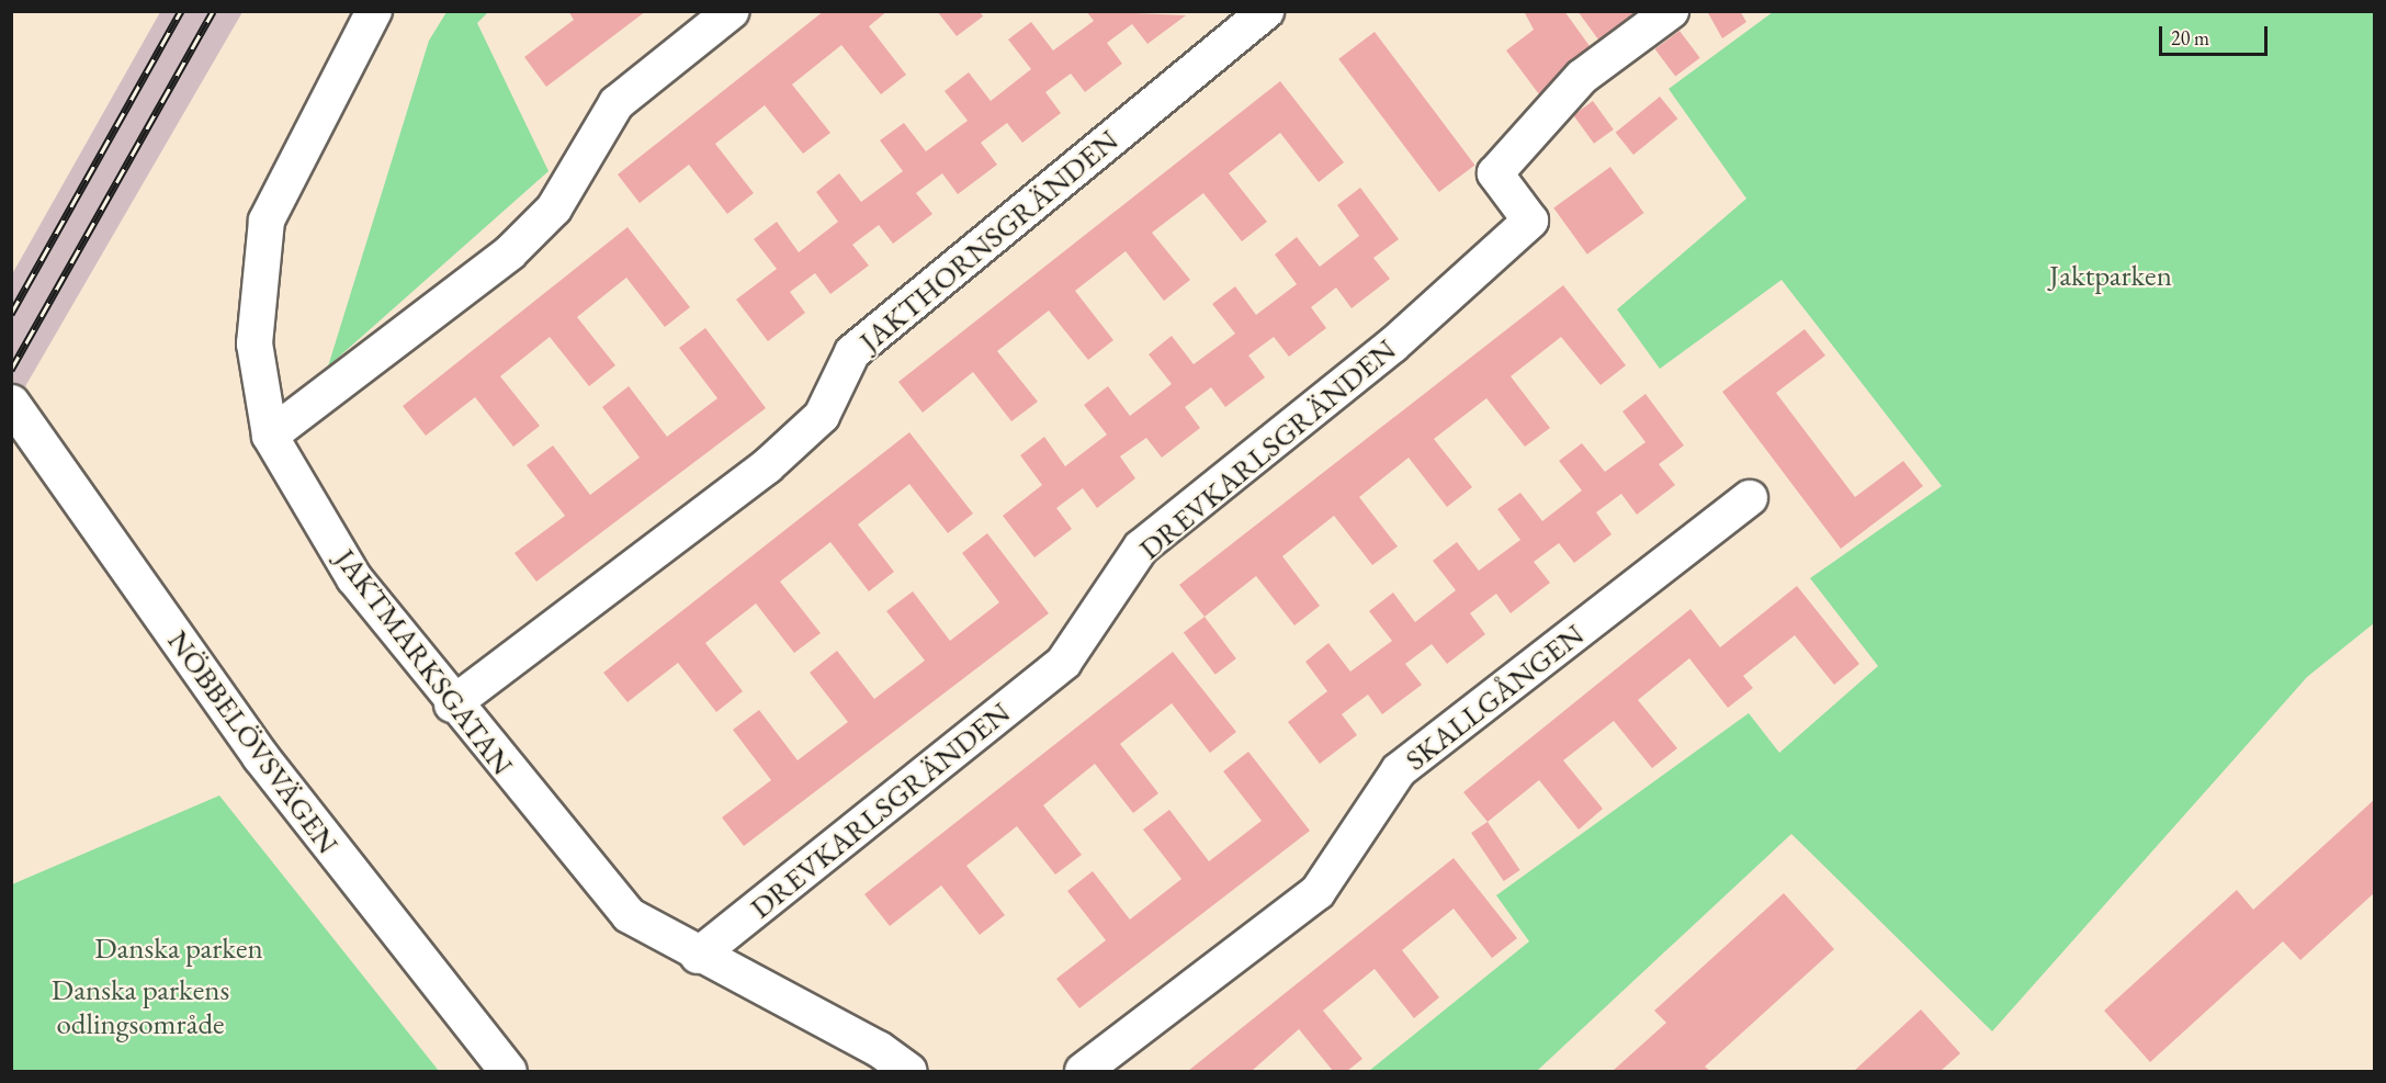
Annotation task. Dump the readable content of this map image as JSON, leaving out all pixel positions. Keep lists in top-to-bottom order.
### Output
{
  "streets": {
    "street": [
      "JAKTHORNSGRÄNDEN",
      "DREVKARLSGRÄNDEN",
      "JAKTMARKSGATAN",
      "SKALLGÅNGEN",
      "NÖBBELÖVSVÄGEN"
    ]
  },
  "crossings": [
    ["JAKTHORNSGRÄNDEN", "JAKTMARKSGATAN"],
    ["DREVKARLSGRÄNDEN", "JAKTMARKSGATAN"]
  ],
  "parks": ["Jaktparken", "Danska parken", "Danska parkens odlingsområde"],
  "scale_bar": "20 m"
}
